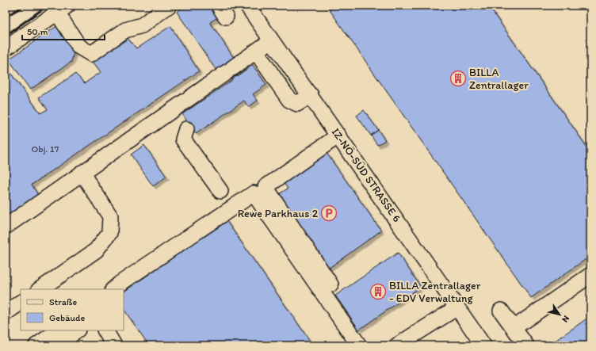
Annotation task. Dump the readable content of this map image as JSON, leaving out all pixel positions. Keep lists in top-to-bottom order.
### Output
{
  "streets": {
    "street": ["IZ-NÖ-SÜD STRASSE 6"]
  },
  "places": {
    "building": ["BILLA Zentrallager", "BILLA Zentrallager - EDV Verwaltung"],
    "parking": ["Rewe Parkhaus 2"]
  },
  "house_numbers": ["Obj. 17"],
  "legend": ["Straße", "Gebäude"],
  "scale_bar": "50 m",
  "north": "bottom right"
}
